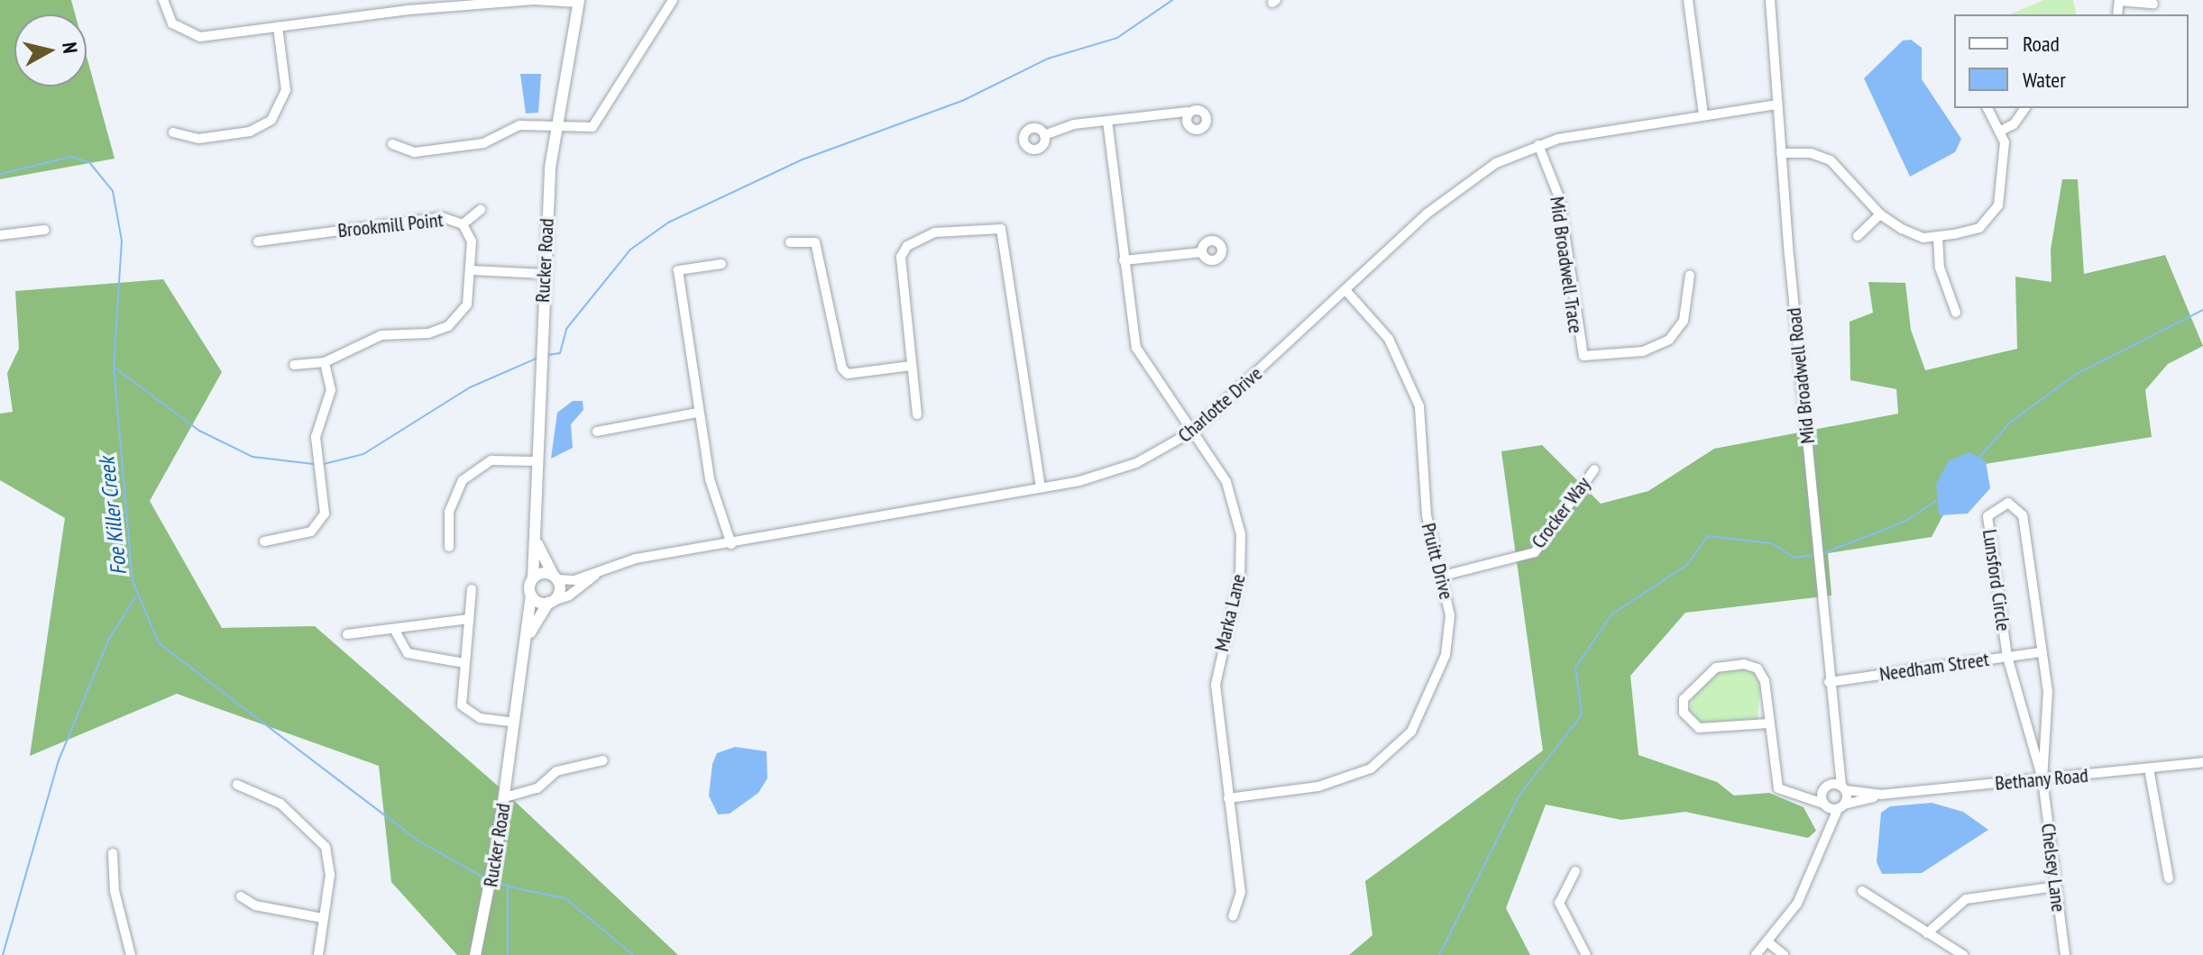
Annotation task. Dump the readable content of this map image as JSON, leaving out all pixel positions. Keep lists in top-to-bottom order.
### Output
{
  "streets": {
    "main road": ["Rucker Road"],
    "street": [
      "Brookmill Point",
      "Mid Broadwell Trace",
      "Mid Broadwell Road",
      "Charlotte Drive",
      "Crocker Way",
      "Pruitt Drive",
      "Lunsford Circle",
      "Marka Lane",
      "Needham Street",
      "Bethany Road",
      "Chelsey Lane"
    ]
  },
  "crossings": [
    ["Rucker Road", "Charlotte Drive"],
    ["Mid Broadwell Trace", "Charlotte Drive"],
    ["Mid Broadwell Road", "Charlotte Drive"],
    ["Mid Broadwell Road", "Needham Street"],
    ["Mid Broadwell Road", "Bethany Road"],
    ["Charlotte Drive", "Pruitt Drive"],
    ["Charlotte Drive", "Marka Lane"],
    ["Crocker Way", "Pruitt Drive"],
    ["Pruitt Drive", "Marka Lane"],
    ["Lunsford Circle", "Needham Street"],
    ["Lunsford Circle", "Bethany Road"],
    ["Lunsford Circle", "Chelsey Lane"],
    ["Bethany Road", "Chelsey Lane"]
  ],
  "water": ["Foe Killer Creek"],
  "legend": ["Road", "Water"],
  "north": "right"
}
